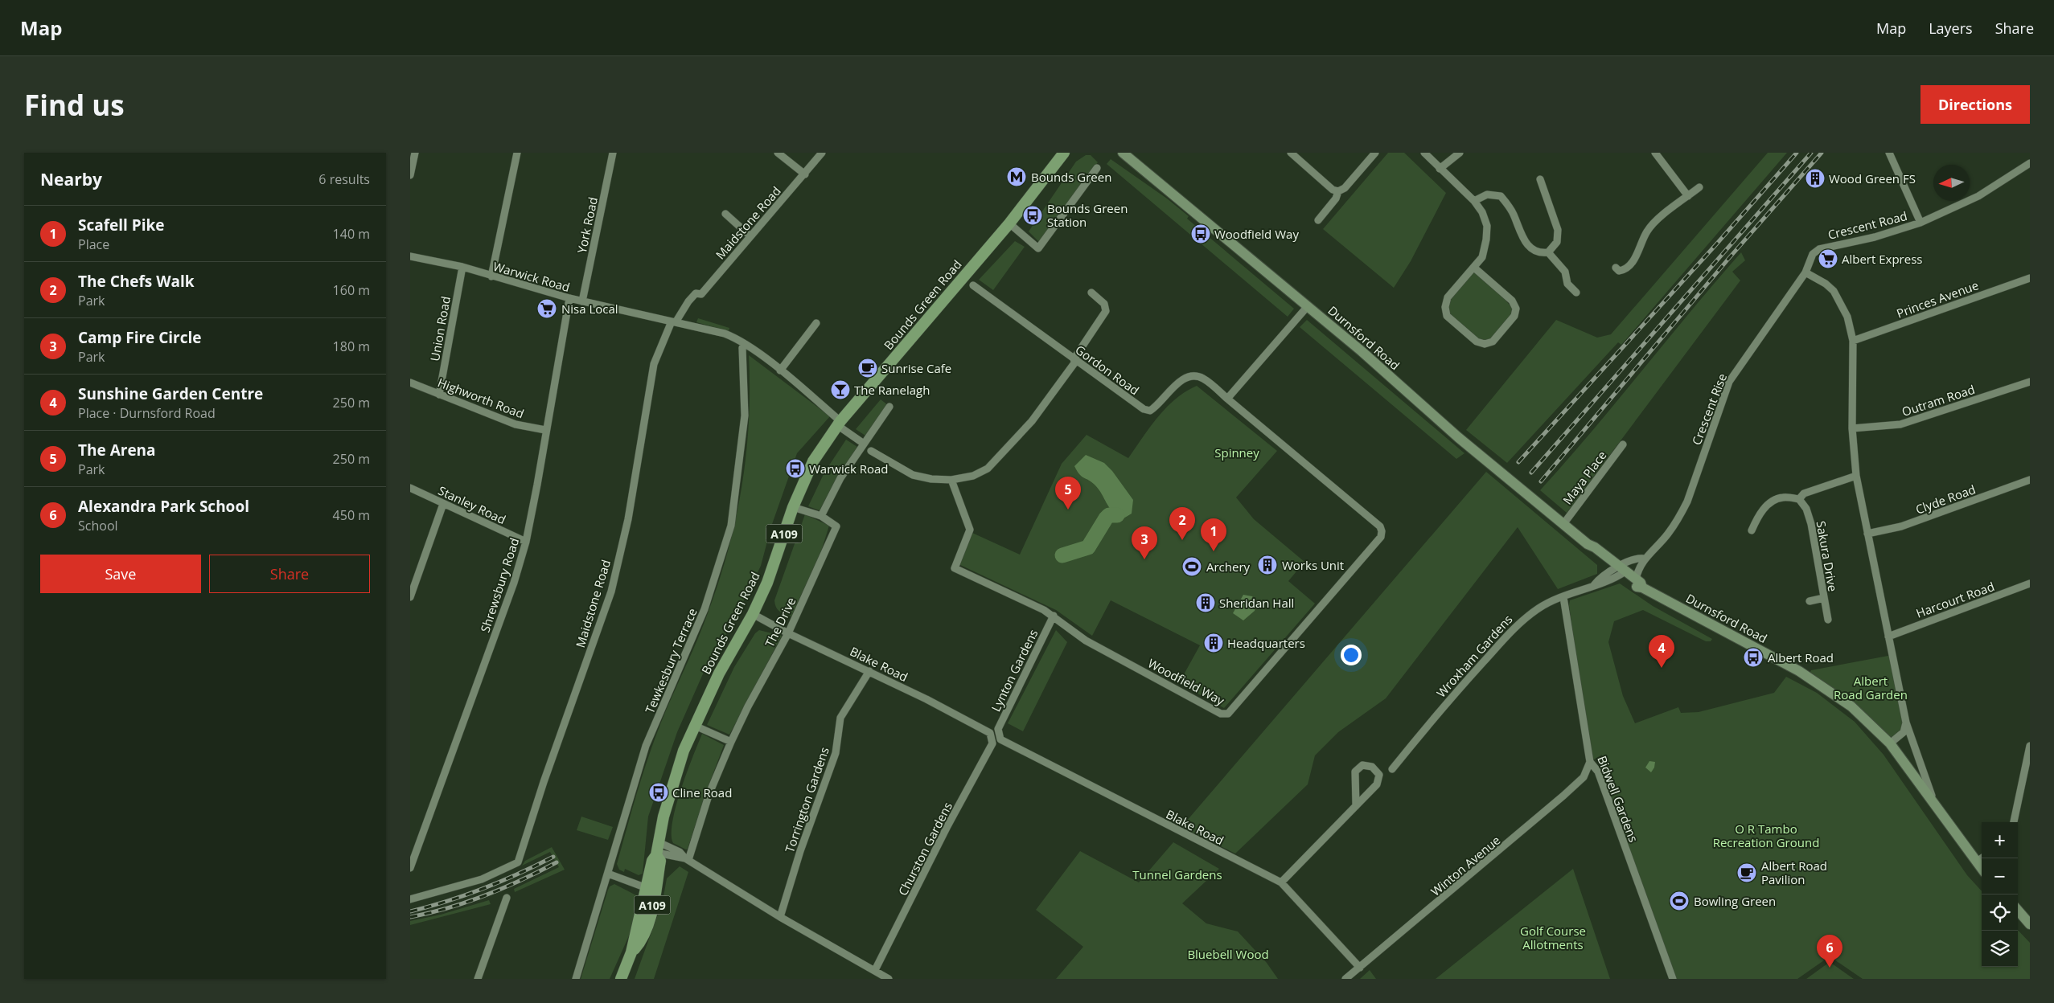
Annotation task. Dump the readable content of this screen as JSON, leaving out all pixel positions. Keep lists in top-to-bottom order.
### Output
{
  "streets": {
    "main road": ["Bounds Green Road", "Durnsford Road", "A109"],
    "street": [
      "Maidstone Road",
      "York Road",
      "Crescent Road",
      "Warwick Road",
      "Princes Avenue",
      "Union Road",
      "Gordon Road",
      "Highworth Road",
      "Outram Road",
      "Crescent Rise",
      "Maya Place",
      "Clyde Road",
      "Stanley Road",
      "Sakura Drive",
      "Shrewsbury Road",
      "Harcourt Road",
      "The Drive",
      "Wroxham Gardens",
      "Tewkesbury Terrace",
      "Blake Road",
      "Lynton Gardens",
      "Woodfield Way",
      "Bidwell Gardens",
      "Torrington Gardens",
      "Churston Gardens",
      "Winton Avenue"
    ]
  },
  "crossings": [
    ["Maidstone Road", "Warwick Road"],
    ["York Road", "Warwick Road"],
    ["Crescent Road", "Crescent Rise"],
    ["Warwick Road", "Union Road"],
    ["Warwick Road", "Shrewsbury Road"],
    ["Warwick Road", "Tewkesbury Terrace"],
    ["Bounds Green Road", "The Drive"],
    ["Bounds Green Road", "Blake Road"],
    ["Union Road", "Highworth Road"],
    ["Durnsford Road", "Crescent Rise"],
    ["Durnsford Road", "Maya Place"],
    ["Durnsford Road", "Wroxham Gardens"],
    ["Gordon Road", "Woodfield Way"],
    ["Highworth Road", "Shrewsbury Road"],
    ["Crescent Rise", "Wroxham Gardens"],
    ["Stanley Road", "Shrewsbury Road"],
    ["The Drive", "Blake Road"],
    ["Wroxham Gardens", "Bidwell Gardens"],
    ["Blake Road", "Lynton Gardens"],
    ["Blake Road", "Torrington Gardens"],
    ["Blake Road", "Churston Gardens"],
    ["Blake Road", "Winton Avenue"],
    ["Lynton Gardens", "Woodfield Way"],
    ["Lynton Gardens", "Churston Gardens"],
    ["Bidwell Gardens", "Winton Avenue"]
  ],
  "parks": [
    "Spinney",
    "Albert Road Garden",
    "O R Tambo Recreation Ground",
    "Tunnel Gardens",
    "Golf Course Allotments",
    "Bluebell Wood"
  ],
  "places": {
    "metro station": ["Bounds Green"],
    "building": [
      "Wood Green FS",
      "Works Unit",
      "Sheridan Hall",
      "Headquarters"
    ],
    "bus stop": [
      "Bounds Green Station",
      "Woodfield Way",
      "Warwick Road",
      "Albert Road",
      "Cline Road"
    ],
    "supermarket": ["Albert Express", "Nisa Local"],
    "cafe": ["Sunrise Cafe", "Albert Road Pavilion"],
    "bar": ["The Ranelagh"],
    "sports": ["Archery", "Bowling Green"]
  },
  "north": "left",
  "page": {
    "header": "Map",
    "nav": ["Map", "Layers", "Share"],
    "buttons": [
      "Directions",
      ["Save", "Share"]
    ],
    "title": "Find us",
    "heading": ["Nearby", "6 results"],
    "list": [
      {
        "mark": "1",
        "name": "Scafell Pike",
        "note": "Place",
        "value": "140 m"
      },
      {
        "mark": "2",
        "name": "The Chefs Walk",
        "note": "Park",
        "value": "160 m"
      },
      {
        "mark": "3",
        "name": "Camp Fire Circle",
        "note": "Park",
        "value": "180 m"
      },
      {
        "mark": "4",
        "name": "Sunshine Garden Centre",
        "note": "Place · Durnsford Road",
        "value": "250 m"
      },
      {
        "mark": "5",
        "name": "The Arena",
        "note": "Park",
        "value": "250 m"
      },
      {
        "mark": "6",
        "name": "Alexandra Park School",
        "note": "School",
        "value": "450 m"
      }
    ],
    "pins": [
      "5",
      "2",
      "1",
      "3",
      "4",
      "6"
    ],
    "map_buttons": ["+", "−"]
  }
}
